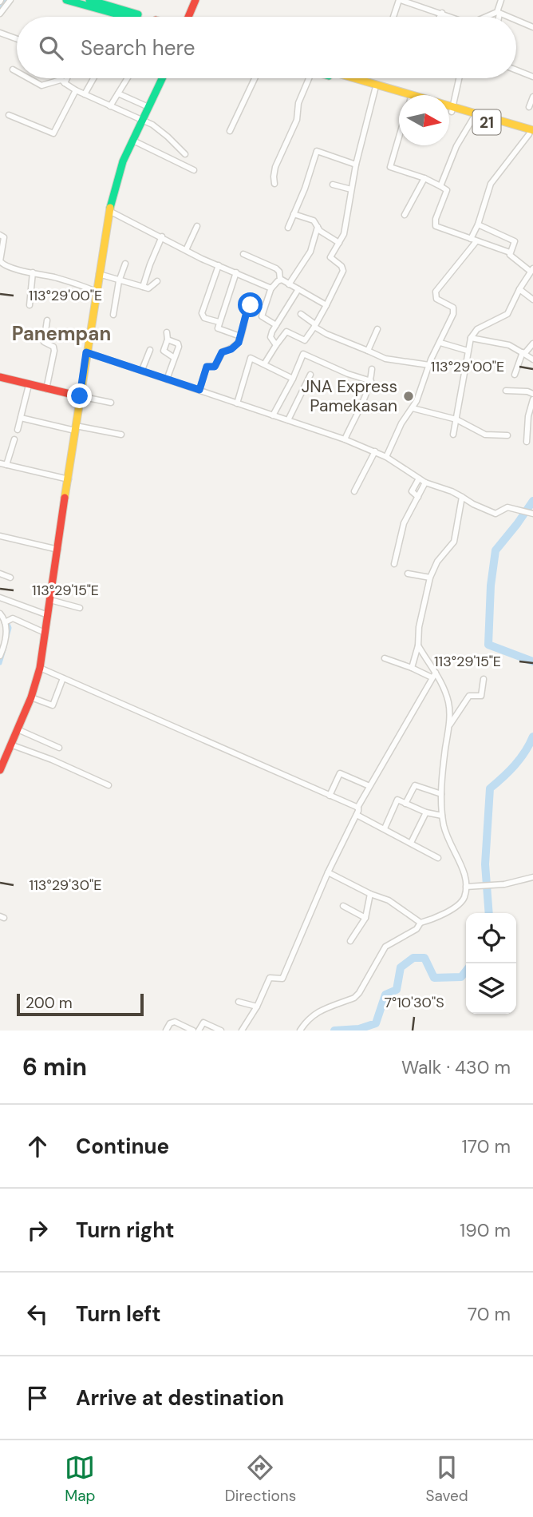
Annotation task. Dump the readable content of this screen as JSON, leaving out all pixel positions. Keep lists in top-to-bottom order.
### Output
{
  "streets": {
    "main road": ["21"]
  },
  "districts": ["Panempan"],
  "places": ["JNA Express Pamekasan"],
  "scale_bar": "200 m",
  "north": "right",
  "page": {
    "search": "Search here",
    "scale": "200 m",
    "heading": ["6 min", "Walk · 430 m"],
    "list": [
      ["Continue", "170 m"],
      ["Turn right", "190 m"],
      ["Turn left", "70 m"],
      "Arrive at destination"
    ],
    "nav": ["Map", "Directions", "Saved"]
  },
  "coordinates": [
    "113°29'00\"E",
    "113°29'15\"E",
    "113°29'30\"E",
    "7°10'30\"S"
  ]
}
